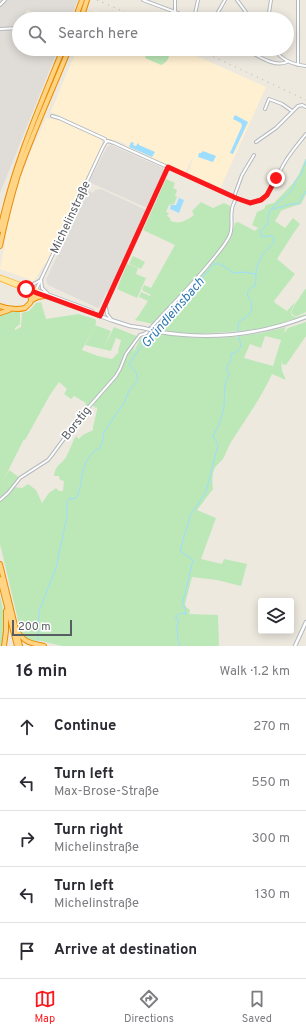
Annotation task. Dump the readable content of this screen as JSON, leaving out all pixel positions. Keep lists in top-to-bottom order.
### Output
{
  "streets": {
    "street": ["Michelinstraße", "Borstig"]
  },
  "water": ["Gründleinsbach"],
  "scale_bar": "200 m",
  "page": {
    "search": "Search here",
    "scale": "200 m",
    "heading": ["16 min", "Walk · 1.2 km"],
    "list": [
      ["Continue", "270 m"],
      ["Turn left", "Max-Brose-Straße", "550 m"],
      ["Turn right", "Michelinstraße", "300 m"],
      ["Turn left", "Michelinstraße", "130 m"],
      "Arrive at destination"
    ],
    "nav": ["Map", "Directions", "Saved"]
  }
}
